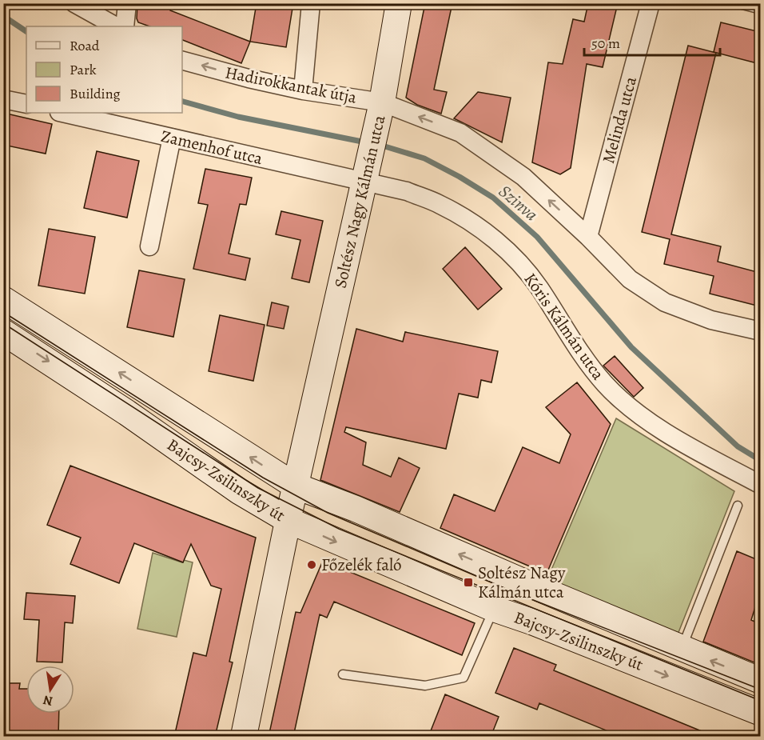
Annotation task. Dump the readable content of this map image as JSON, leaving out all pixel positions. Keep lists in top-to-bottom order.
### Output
{
  "streets": {
    "street": [
      "Hadirokkantak útja",
      "Melinda utca",
      "Zamenhof utca",
      "Soltész Nagy Kálmán utca",
      "Kóris Kálmán utca",
      "Bajcsy-Zsilinszky út"
    ]
  },
  "crossings": [
    ["Hadirokkantak útja", "Melinda utca"],
    ["Hadirokkantak útja", "Soltész Nagy Kálmán utca"],
    ["Zamenhof utca", "Soltész Nagy Kálmán utca"],
    ["Zamenhof utca", "Kóris Kálmán utca"],
    ["Soltész Nagy Kálmán utca", "Kóris Kálmán utca"],
    ["Soltész Nagy Kálmán utca", "Bajcsy-Zsilinszky út"]
  ],
  "one_way": ["Hadirokkantak útja"],
  "water": ["Szinva"],
  "places": {
    "other": ["Főzelék faló"],
    "transit": ["Soltész Nagy Kálmán utca"]
  },
  "legend": ["Road", "Park", "Building"],
  "scale_bar": "50 m",
  "north": "bottom"
}
